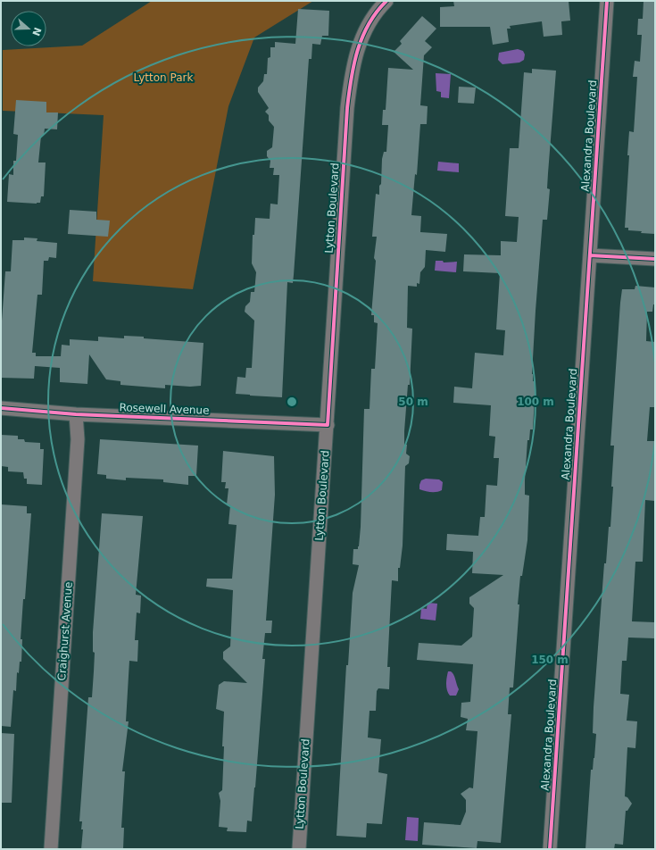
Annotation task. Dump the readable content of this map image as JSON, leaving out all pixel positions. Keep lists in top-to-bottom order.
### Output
{
  "streets": {
    "street": [
      "Alexandra Boulevard",
      "Lytton Boulevard",
      "Rosewell Avenue",
      "Craighurst Avenue"
    ]
  },
  "crossings": [
    ["Lytton Boulevard", "Rosewell Avenue"],
    ["Rosewell Avenue", "Craighurst Avenue"]
  ],
  "parks": ["Lytton Park"],
  "north": "right",
  "rings": ["50 m", "100 m", "150 m"]
}
